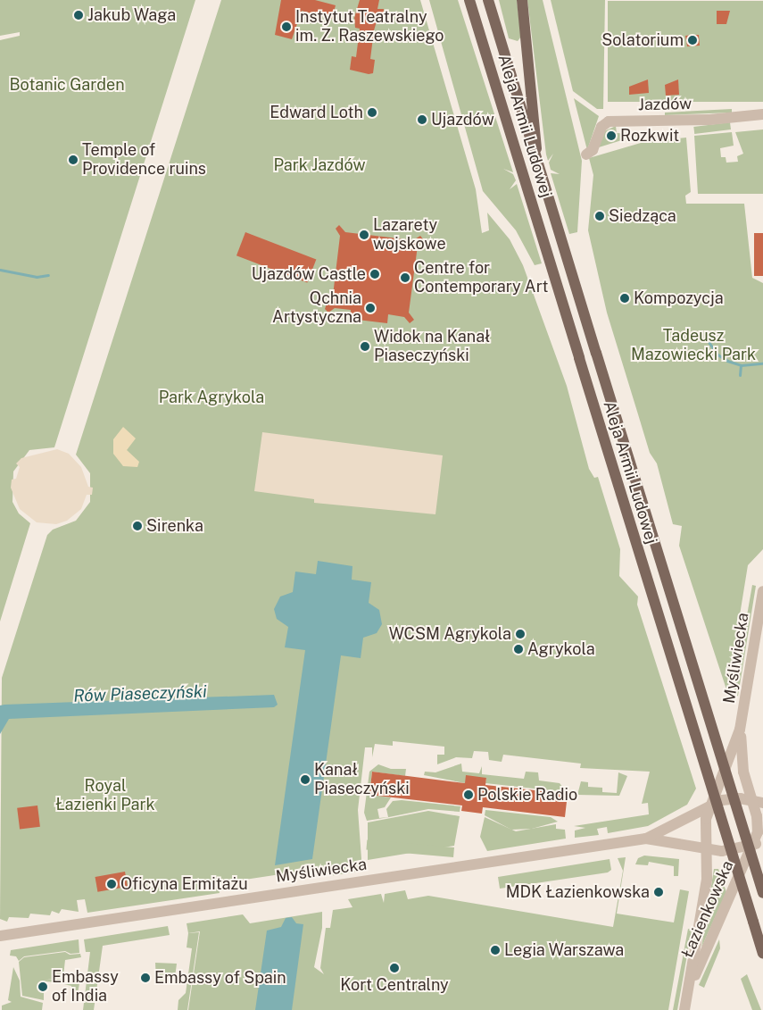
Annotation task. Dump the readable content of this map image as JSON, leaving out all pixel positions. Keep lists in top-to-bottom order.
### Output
{
  "streets": {
    "main road": ["Aleja Armii Ludowej"],
    "street": ["Jazdów", "Myśliwiecka", "Łazienkowska"]
  },
  "crossings": [
    ["Myśliwiecka", "Łazienkowska"]
  ],
  "water": ["Rów Piaseczyński"],
  "parks": [
    "Botanic Garden",
    "Park Jazdów",
    "Tadeusz Mazowiecki Park",
    "Park Agrykola",
    "Royal Łazienki Park"
  ],
  "places": [
    "Jakub Waga",
    "Instytut Teatralny im. Z. Raszewskiego",
    "Solatorium",
    "Edward Loth",
    "Ujazdów",
    "Rozkwit",
    "Temple of Providence ruins",
    "Siedząca",
    "Lazarety wojskowe",
    "Ujazdów Castle",
    "Centre for Contemporary Art",
    "Kompozycja",
    "Qchnia Artystyczna",
    "Widok na Kanał Piaseczyński",
    "Sirenka",
    "WCSM Agrykola",
    "Agrykola",
    "Kanał Piaseczyński",
    "Polskie Radio",
    "Oficyna Ermitażu",
    "MDK Łazienkowska",
    "Legia Warszawa",
    "Kort Centralny",
    "Embassy of Spain",
    "Embassy of India"
  ]
}
